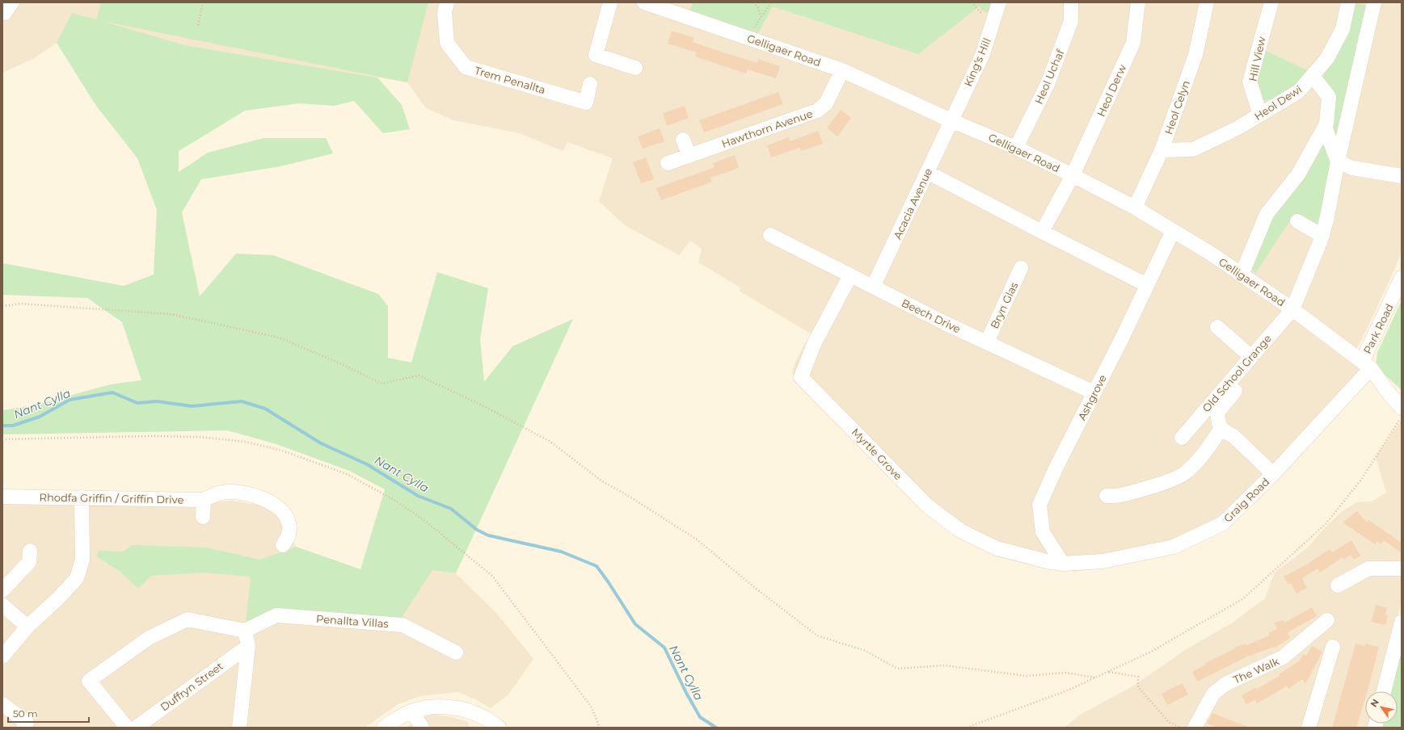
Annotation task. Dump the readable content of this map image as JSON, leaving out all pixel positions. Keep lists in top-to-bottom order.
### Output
{
  "streets": {
    "street": [
      "Gelligaer Road",
      "Hill View",
      "King's Hill",
      "Heol Uchaf",
      "Trem Penallta",
      "Heol Derw",
      "Heol Dewi",
      "Heol Celyn",
      "Hawthorn Avenue",
      "Acacia Avenue",
      "Bryn Glas",
      "Beech Drive",
      "Park Road",
      "Old School Grange",
      "Ashgrove",
      "Myrtle Grove",
      "Rhodfa Griffin / Griffin Drive",
      "Graig Road",
      "Penallta Villas",
      "The Walk",
      "Duffryn Street"
    ]
  },
  "crossings": [
    ["Gelligaer Road", "King's Hill"],
    ["Gelligaer Road", "Heol Uchaf"],
    ["Gelligaer Road", "Heol Derw"],
    ["Gelligaer Road", "Heol Celyn"],
    ["Gelligaer Road", "Hawthorn Avenue"],
    ["Gelligaer Road", "Acacia Avenue"],
    ["Gelligaer Road", "Park Road"],
    ["Gelligaer Road", "Old School Grange"],
    ["Gelligaer Road", "Ashgrove"],
    ["Gelligaer Road", "Graig Road"],
    ["Hill View", "Heol Dewi"],
    ["King's Hill", "Acacia Avenue"],
    ["Heol Dewi", "Heol Celyn"],
    ["Acacia Avenue", "Beech Drive"],
    ["Bryn Glas", "Beech Drive"],
    ["Beech Drive", "Ashgrove"],
    ["Beech Drive", "Myrtle Grove"],
    ["Park Road", "Graig Road"],
    ["Ashgrove", "Myrtle Grove"],
    ["Ashgrove", "Graig Road"],
    ["Myrtle Grove", "Graig Road"]
  ],
  "water": ["Nant Cylla"],
  "scale_bar": "50 m",
  "north": "top left"
}
